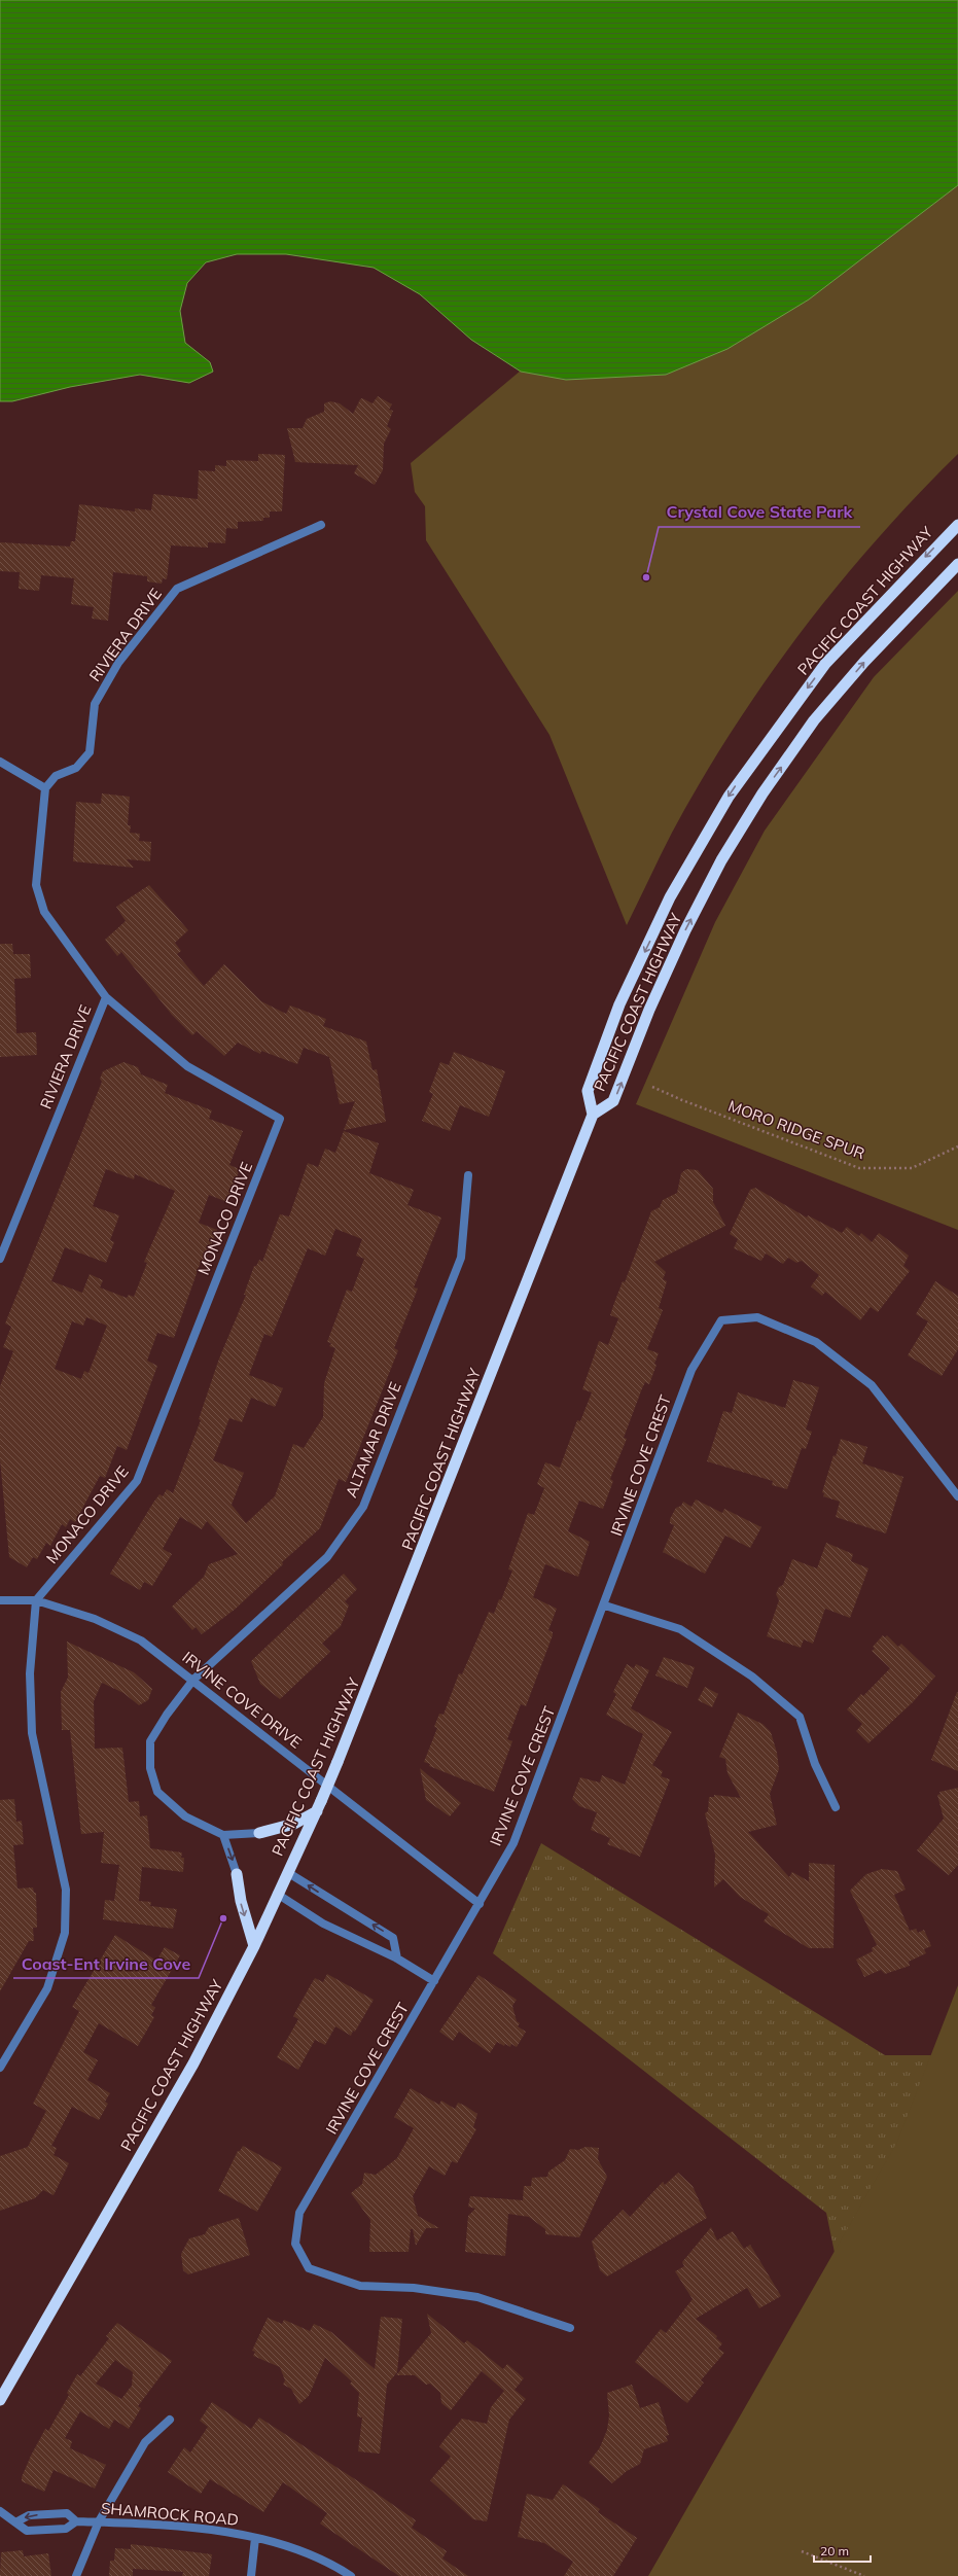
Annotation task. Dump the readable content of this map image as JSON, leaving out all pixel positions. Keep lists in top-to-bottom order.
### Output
{
  "streets": {
    "highway": ["PACIFIC COAST HIGHWAY"],
    "street": [
      "RIVIERA DRIVE",
      "MONACO DRIVE",
      "ALTAMAR DRIVE",
      "IRVINE COVE CREST",
      "IRVINE COVE DRIVE",
      "SHAMROCK ROAD"
    ],
    "path": ["MORO RIDGE SPUR"]
  },
  "crossings": [
    ["RIVIERA DRIVE", "MONACO DRIVE"],
    ["MONACO DRIVE", "IRVINE COVE DRIVE"],
    ["ALTAMAR DRIVE", "IRVINE COVE DRIVE"],
    ["IRVINE COVE CREST", "IRVINE COVE DRIVE"]
  ],
  "places": ["Crystal Cove State Park", "Coast-Ent Irvine Cove"],
  "scale_bar": "20 m"
}
